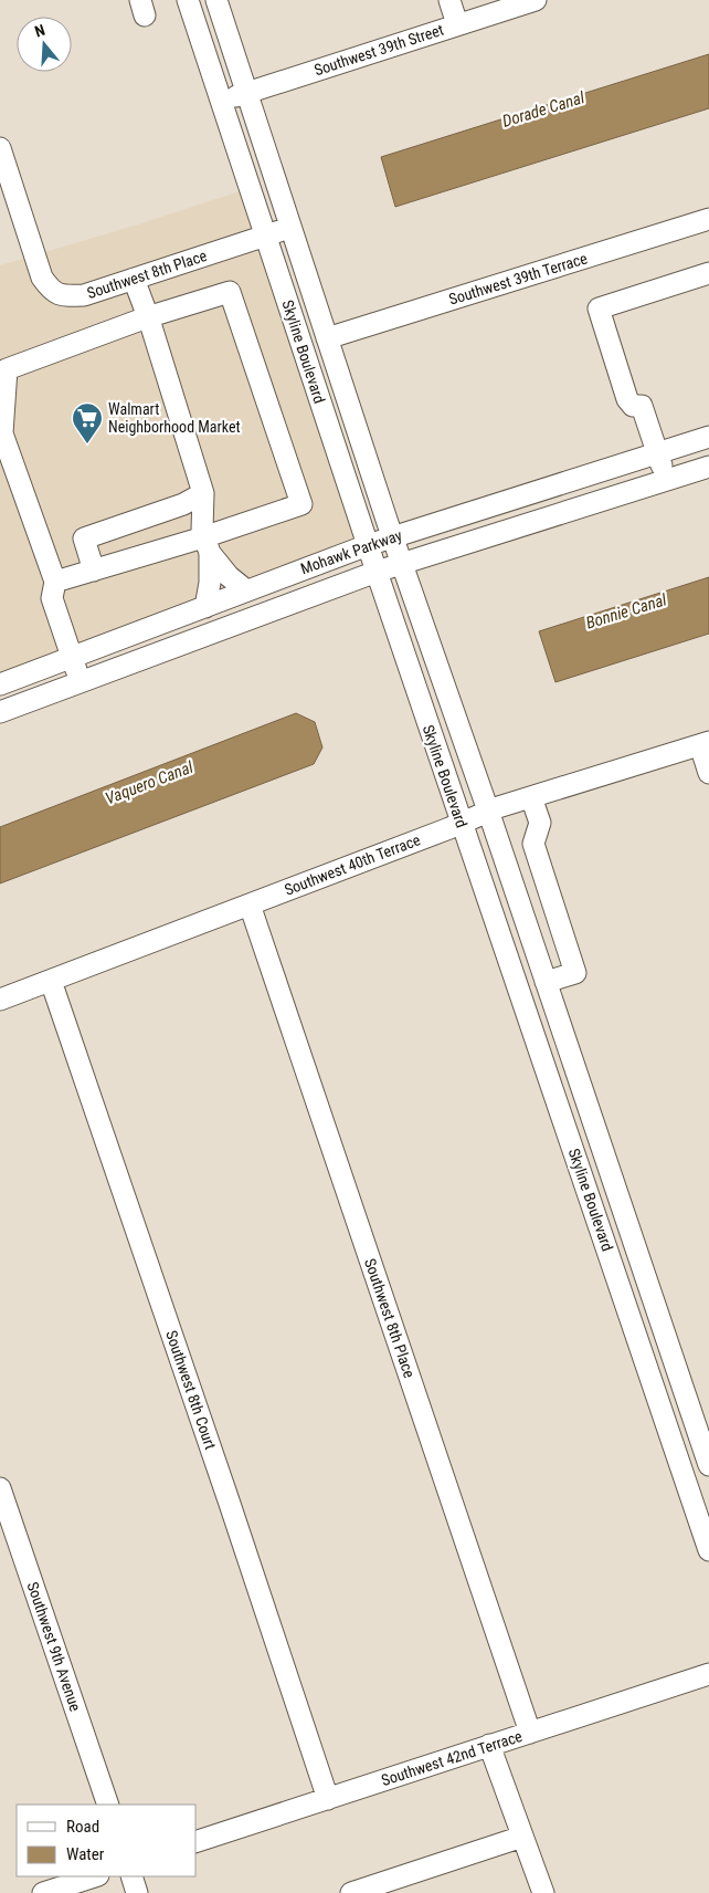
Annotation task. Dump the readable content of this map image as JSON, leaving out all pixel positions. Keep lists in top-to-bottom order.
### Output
{
  "streets": {
    "street": [
      "Southwest 39th Street",
      "Southwest 8th Place",
      "Southwest 39th Terrace",
      "Skyline Boulevard",
      "Mohawk Parkway",
      "Southwest 40th Terrace",
      "Southwest 8th Court",
      "Southwest 9th Avenue",
      "Southwest 42nd Terrace"
    ]
  },
  "crossings": [
    ["Southwest 39th Street", "Skyline Boulevard"],
    ["Southwest 8th Place", "Skyline Boulevard"],
    ["Southwest 8th Place", "Southwest 40th Terrace"],
    ["Southwest 8th Place", "Southwest 42nd Terrace"],
    ["Southwest 39th Terrace", "Skyline Boulevard"],
    ["Skyline Boulevard", "Mohawk Parkway"],
    ["Skyline Boulevard", "Southwest 40th Terrace"],
    ["Southwest 40th Terrace", "Southwest 8th Court"],
    ["Southwest 8th Court", "Southwest 42nd Terrace"]
  ],
  "water": ["Dorade Canal", "Bonnie Canal", "Vaquero Canal"],
  "places": {
    "supermarket": ["Walmart Neighborhood Market"]
  },
  "legend": ["Road", "Water"],
  "north": "top"
}
